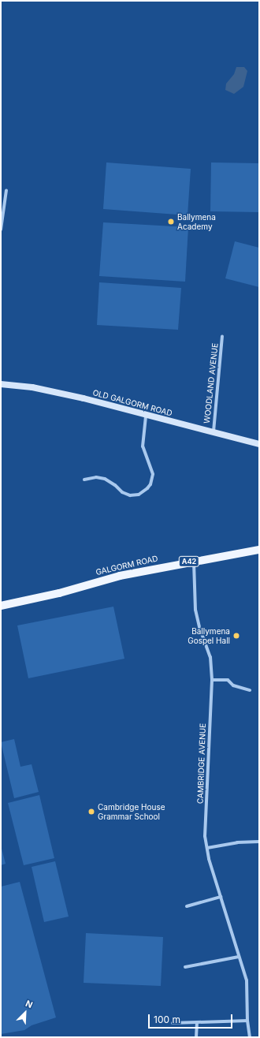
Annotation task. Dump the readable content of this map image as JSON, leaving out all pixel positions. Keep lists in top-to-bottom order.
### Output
{
  "streets": {
    "main road": ["A42", "GALGORM ROAD"],
    "street": ["WOODLAND AVENUE", "OLD GALGORM ROAD", "CAMBRIDGE AVENUE"]
  },
  "crossings": [
    ["WOODLAND AVENUE", "OLD GALGORM ROAD"],
    ["GALGORM ROAD", "CAMBRIDGE AVENUE"]
  ],
  "places": ["Ballymena Academy", "Ballymena Gospel Hall", "Cambridge House Grammar School"],
  "scale_bar": "100 m",
  "north": "top right"
}
